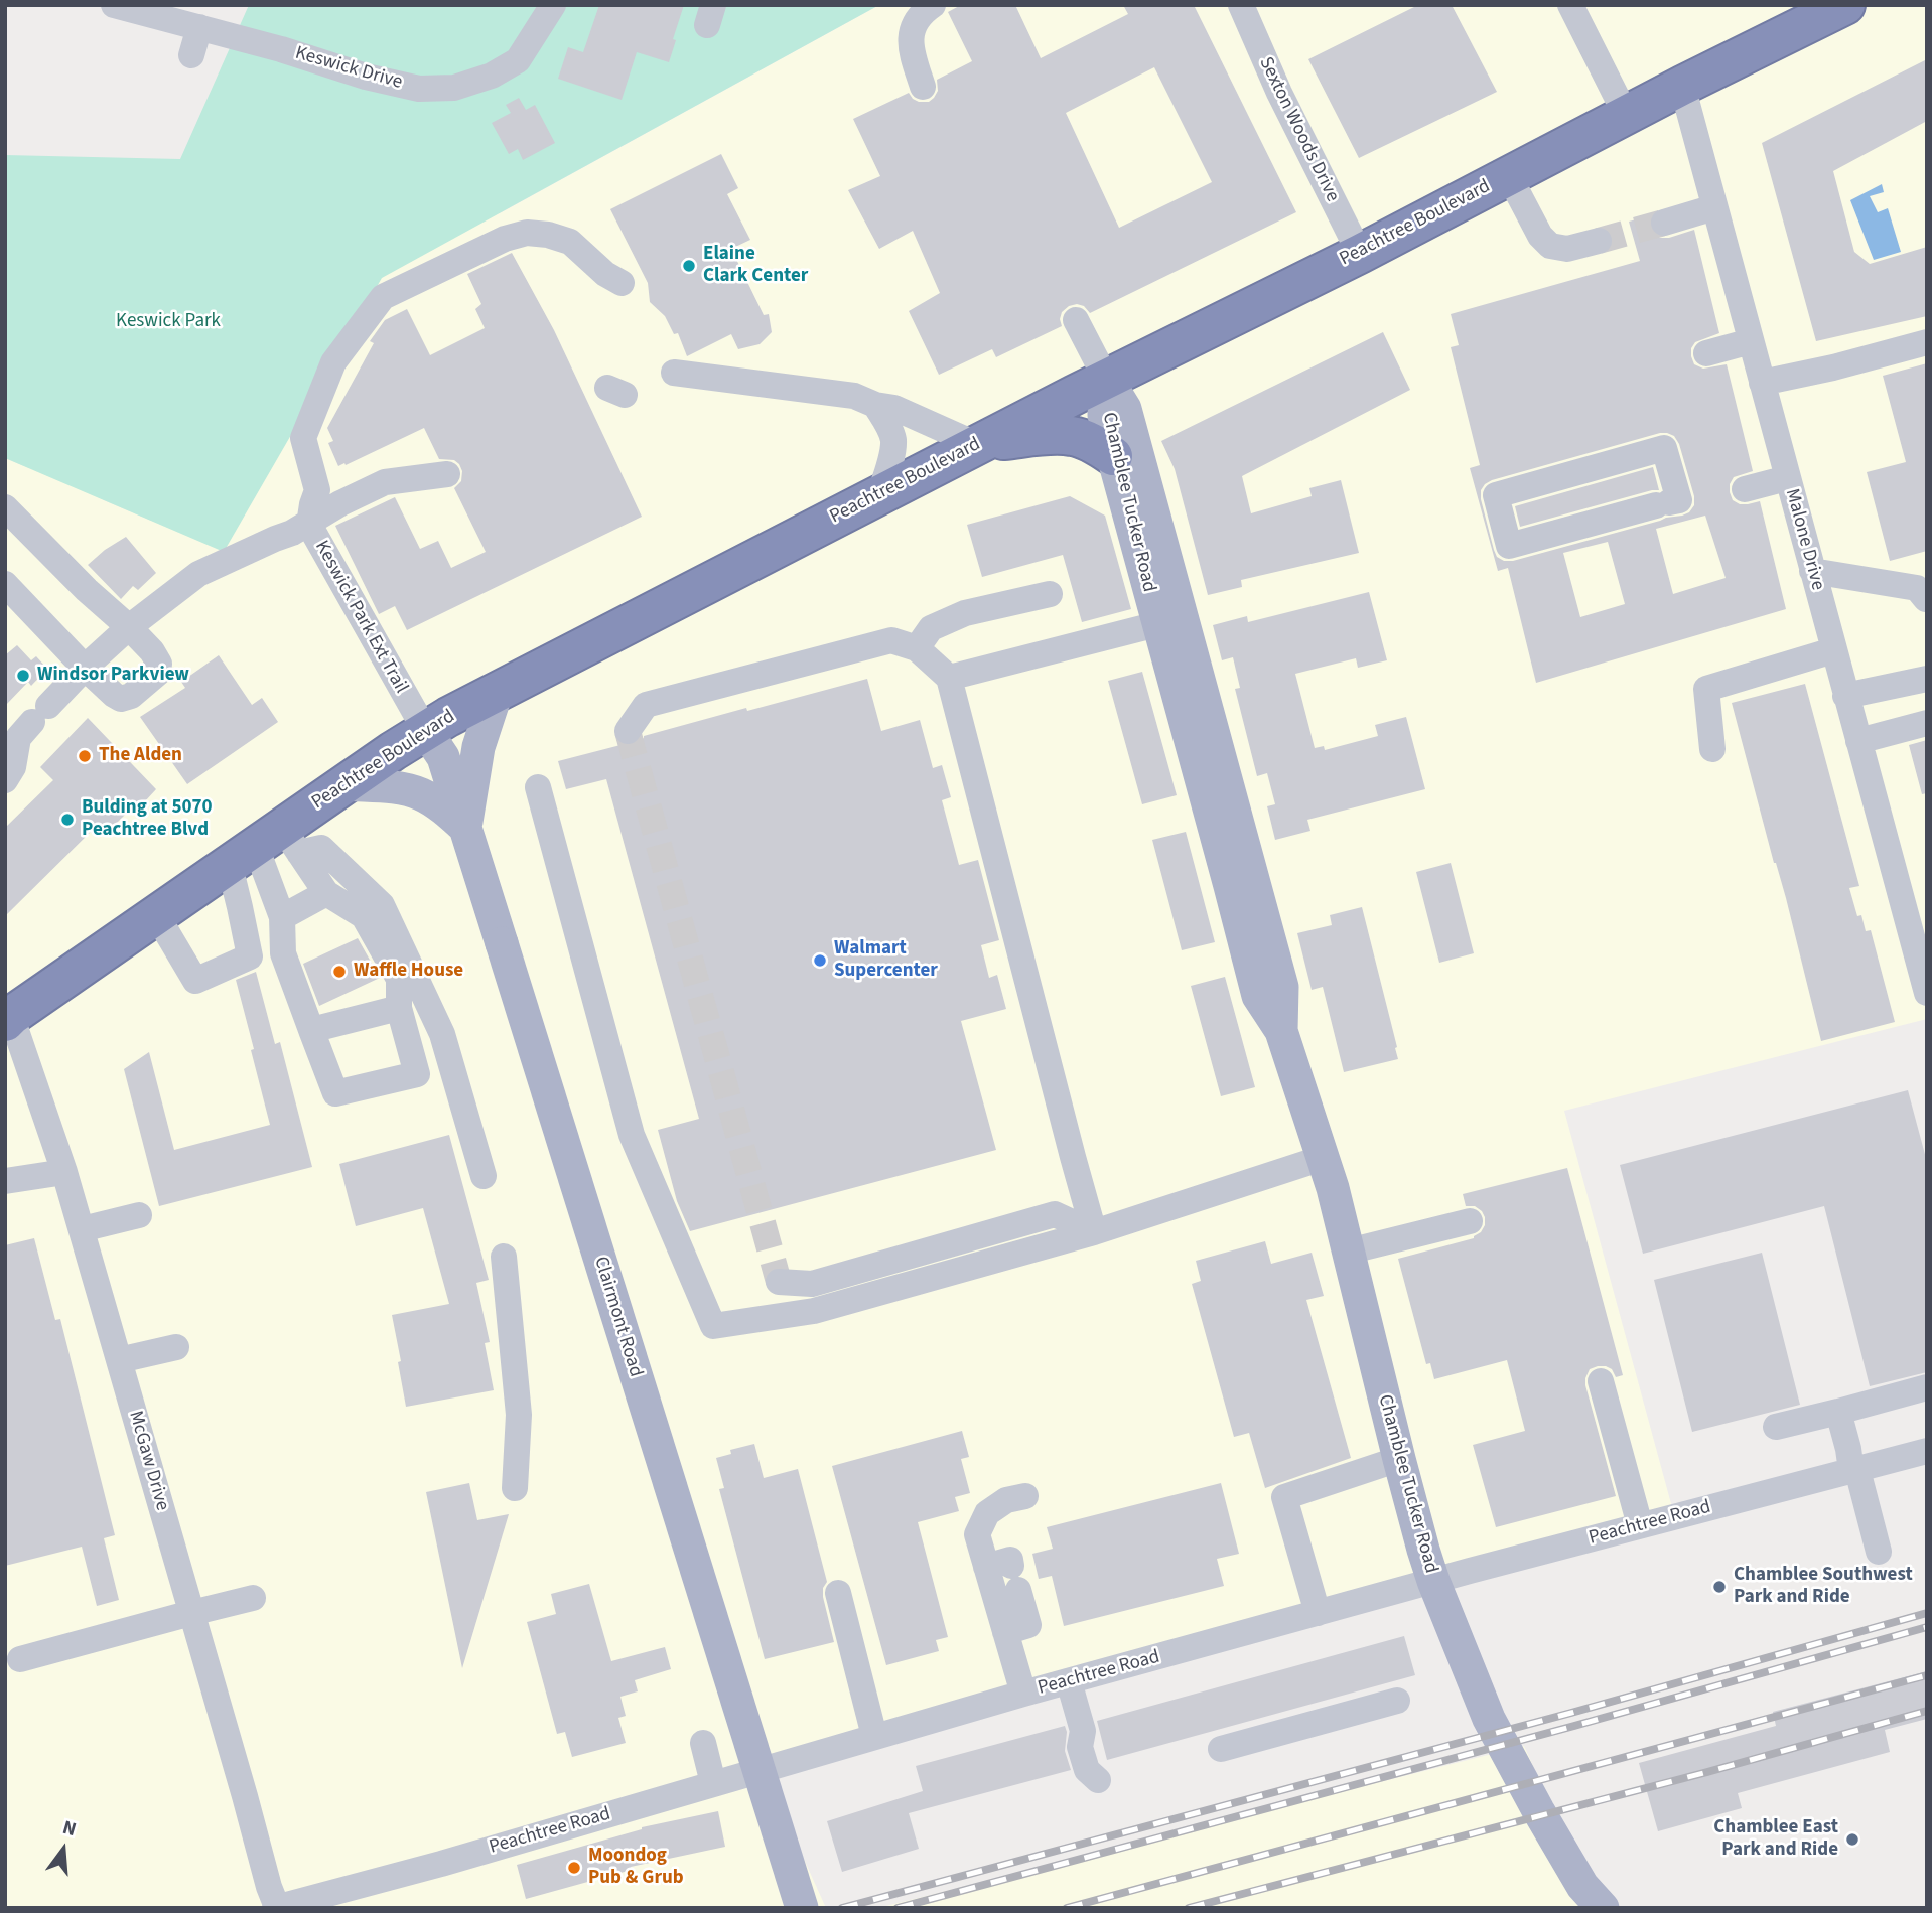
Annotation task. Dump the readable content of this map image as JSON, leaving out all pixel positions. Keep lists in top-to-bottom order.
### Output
{
  "streets": {
    "highway": ["Peachtree Boulevard"],
    "main road": ["Chamblee Tucker Road", "Clairmont Road"],
    "street": [
      "Keswick Drive",
      "Sexton Woods Drive",
      "Malone Drive",
      "Keswick Park Ext Trail",
      "McGaw Drive",
      "Peachtree Road"
    ]
  },
  "crossings": [
    ["Sexton Woods Drive", "Peachtree Boulevard"],
    ["Peachtree Boulevard", "Chamblee Tucker Road"],
    ["Peachtree Boulevard", "Malone Drive"],
    ["Peachtree Boulevard", "Keswick Park Ext Trail"],
    ["Peachtree Boulevard", "Clairmont Road"],
    ["Peachtree Boulevard", "McGaw Drive"],
    ["Chamblee Tucker Road", "Peachtree Road"],
    ["Keswick Park Ext Trail", "Clairmont Road"],
    ["McGaw Drive", "Peachtree Road"]
  ],
  "parks": ["Keswick Park"],
  "places": [
    "Elaine Clark Center",
    "Windsor Parkview",
    "The Alden",
    "Bulding at 5070 Peachtree Blvd",
    "Walmart Supercenter",
    "Waffle House",
    "Chamblee Southwest Park and Ride",
    "Chamblee East Park and Ride",
    "Moondog Pub & Grub"
  ],
  "north": "top"
}
